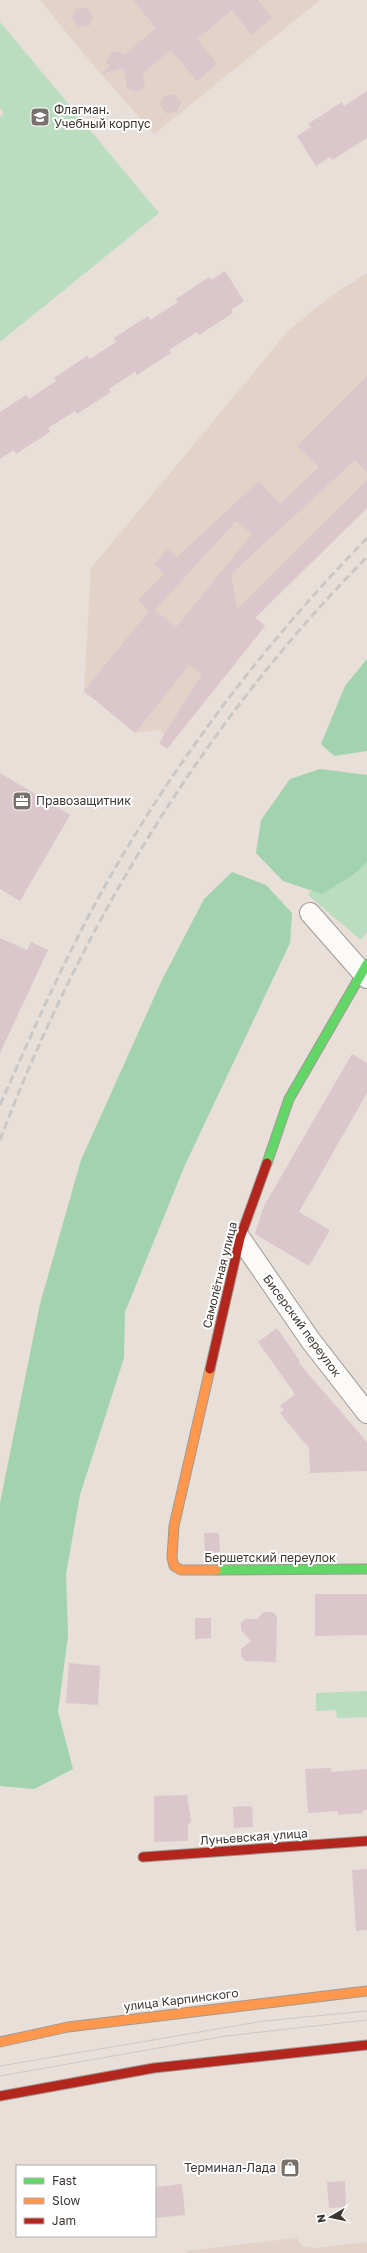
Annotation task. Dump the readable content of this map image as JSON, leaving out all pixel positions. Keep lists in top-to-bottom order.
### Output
{
  "streets": {
    "street": [
      "Самолётная улица",
      "Бисерский переулок",
      "Бершетский переулок",
      "Луньевская улица",
      "улица Карпинского"
    ]
  },
  "crossings": [
    ["Самолётная улица", "Бисерский переулок"],
    ["Самолётная улица", "Бершетский переулок"]
  ],
  "places": {
    "school or university": ["Флагман. Учебный корпус"],
    "office": ["Правозащитник"],
    "shop": ["Терминал-Лада"]
  },
  "legend": ["Fast", "Slow", "Jam"],
  "north": "left"
}
